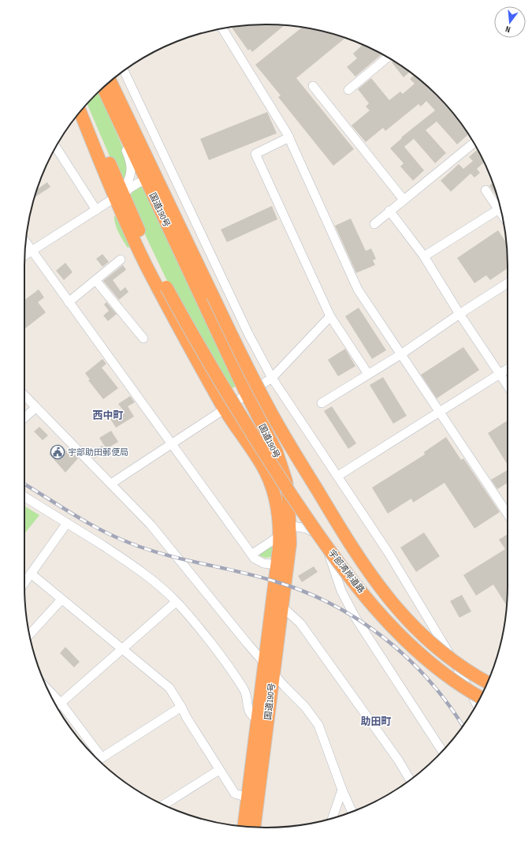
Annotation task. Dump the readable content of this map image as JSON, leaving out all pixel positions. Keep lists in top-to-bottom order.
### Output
{
  "streets": {
    "highway": ["国道190号", "宇部湾岸道路"]
  },
  "crossings": [
    ["国道190号", "宇部湾岸道路"]
  ],
  "districts": ["西中町", "助田町"],
  "places": {
    "public building": ["宇部助田郵便局"]
  },
  "north": "bottom"
}
